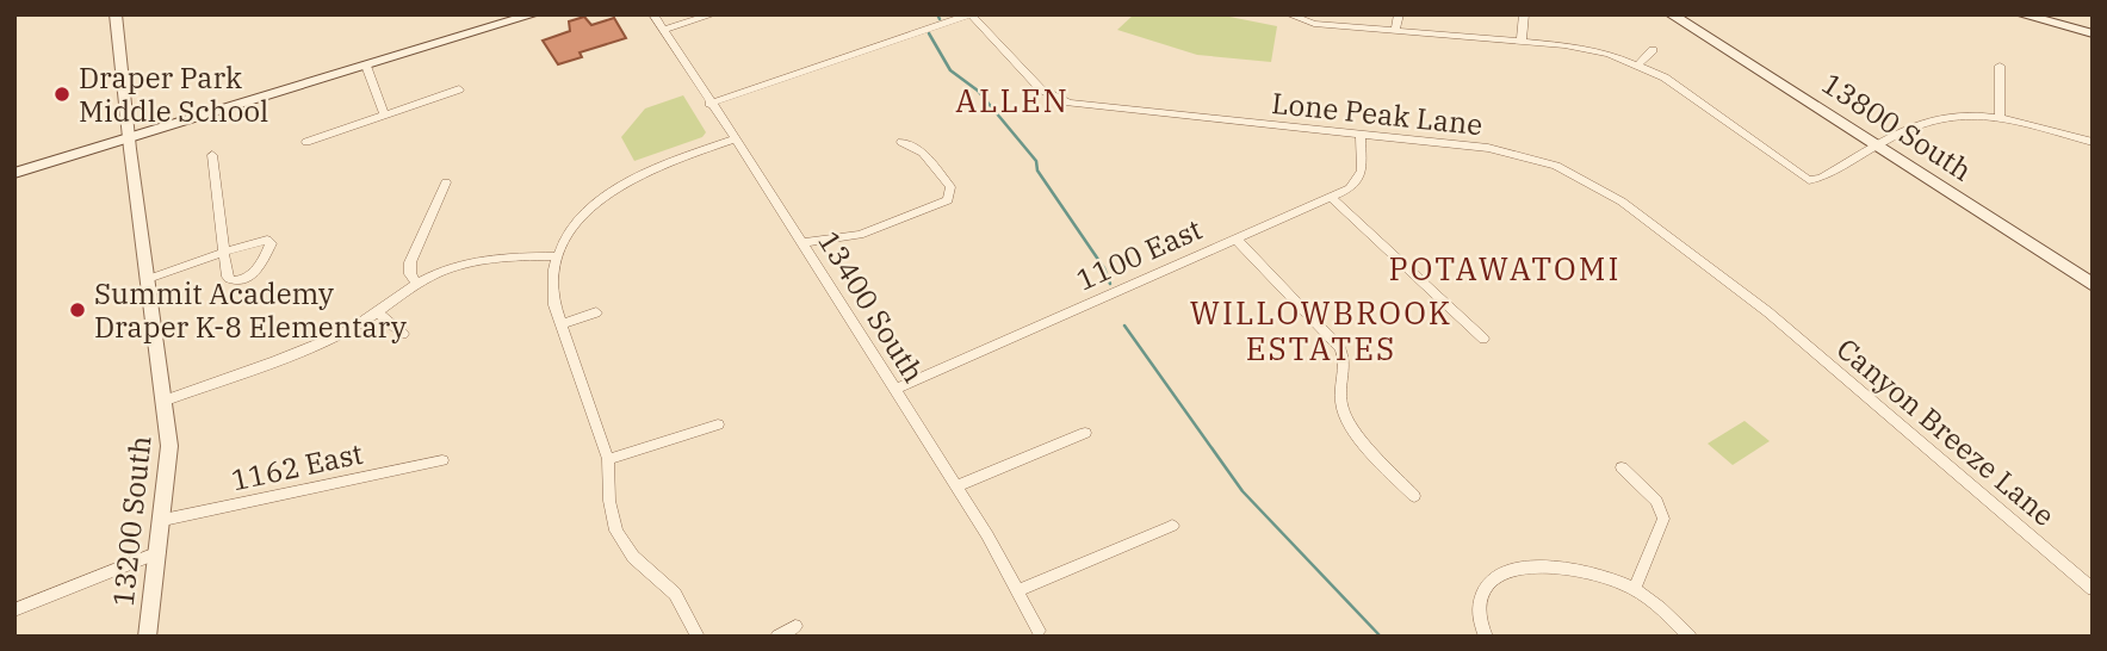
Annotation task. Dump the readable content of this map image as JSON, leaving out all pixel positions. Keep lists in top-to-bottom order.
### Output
{
  "streets": {
    "main road": ["13800 South"],
    "street": [
      "Lone Peak Lane",
      "1100 East",
      "13400 South",
      "Canyon Breeze Lane",
      "1162 East",
      "13200 South"
    ]
  },
  "crossings": [
    ["Lone Peak Lane", "1100 East"],
    ["Lone Peak Lane", "13400 South"],
    ["Lone Peak Lane", "Canyon Breeze Lane"],
    ["1100 East", "13400 South"],
    ["1162 East", "13200 South"]
  ],
  "districts": ["ALLEN", "POTAWATOMI", "WILLOWBROOK ESTATES"],
  "places": ["Draper Park Middle School", "Summit Academy Draper K-8 Elementary"]
}
